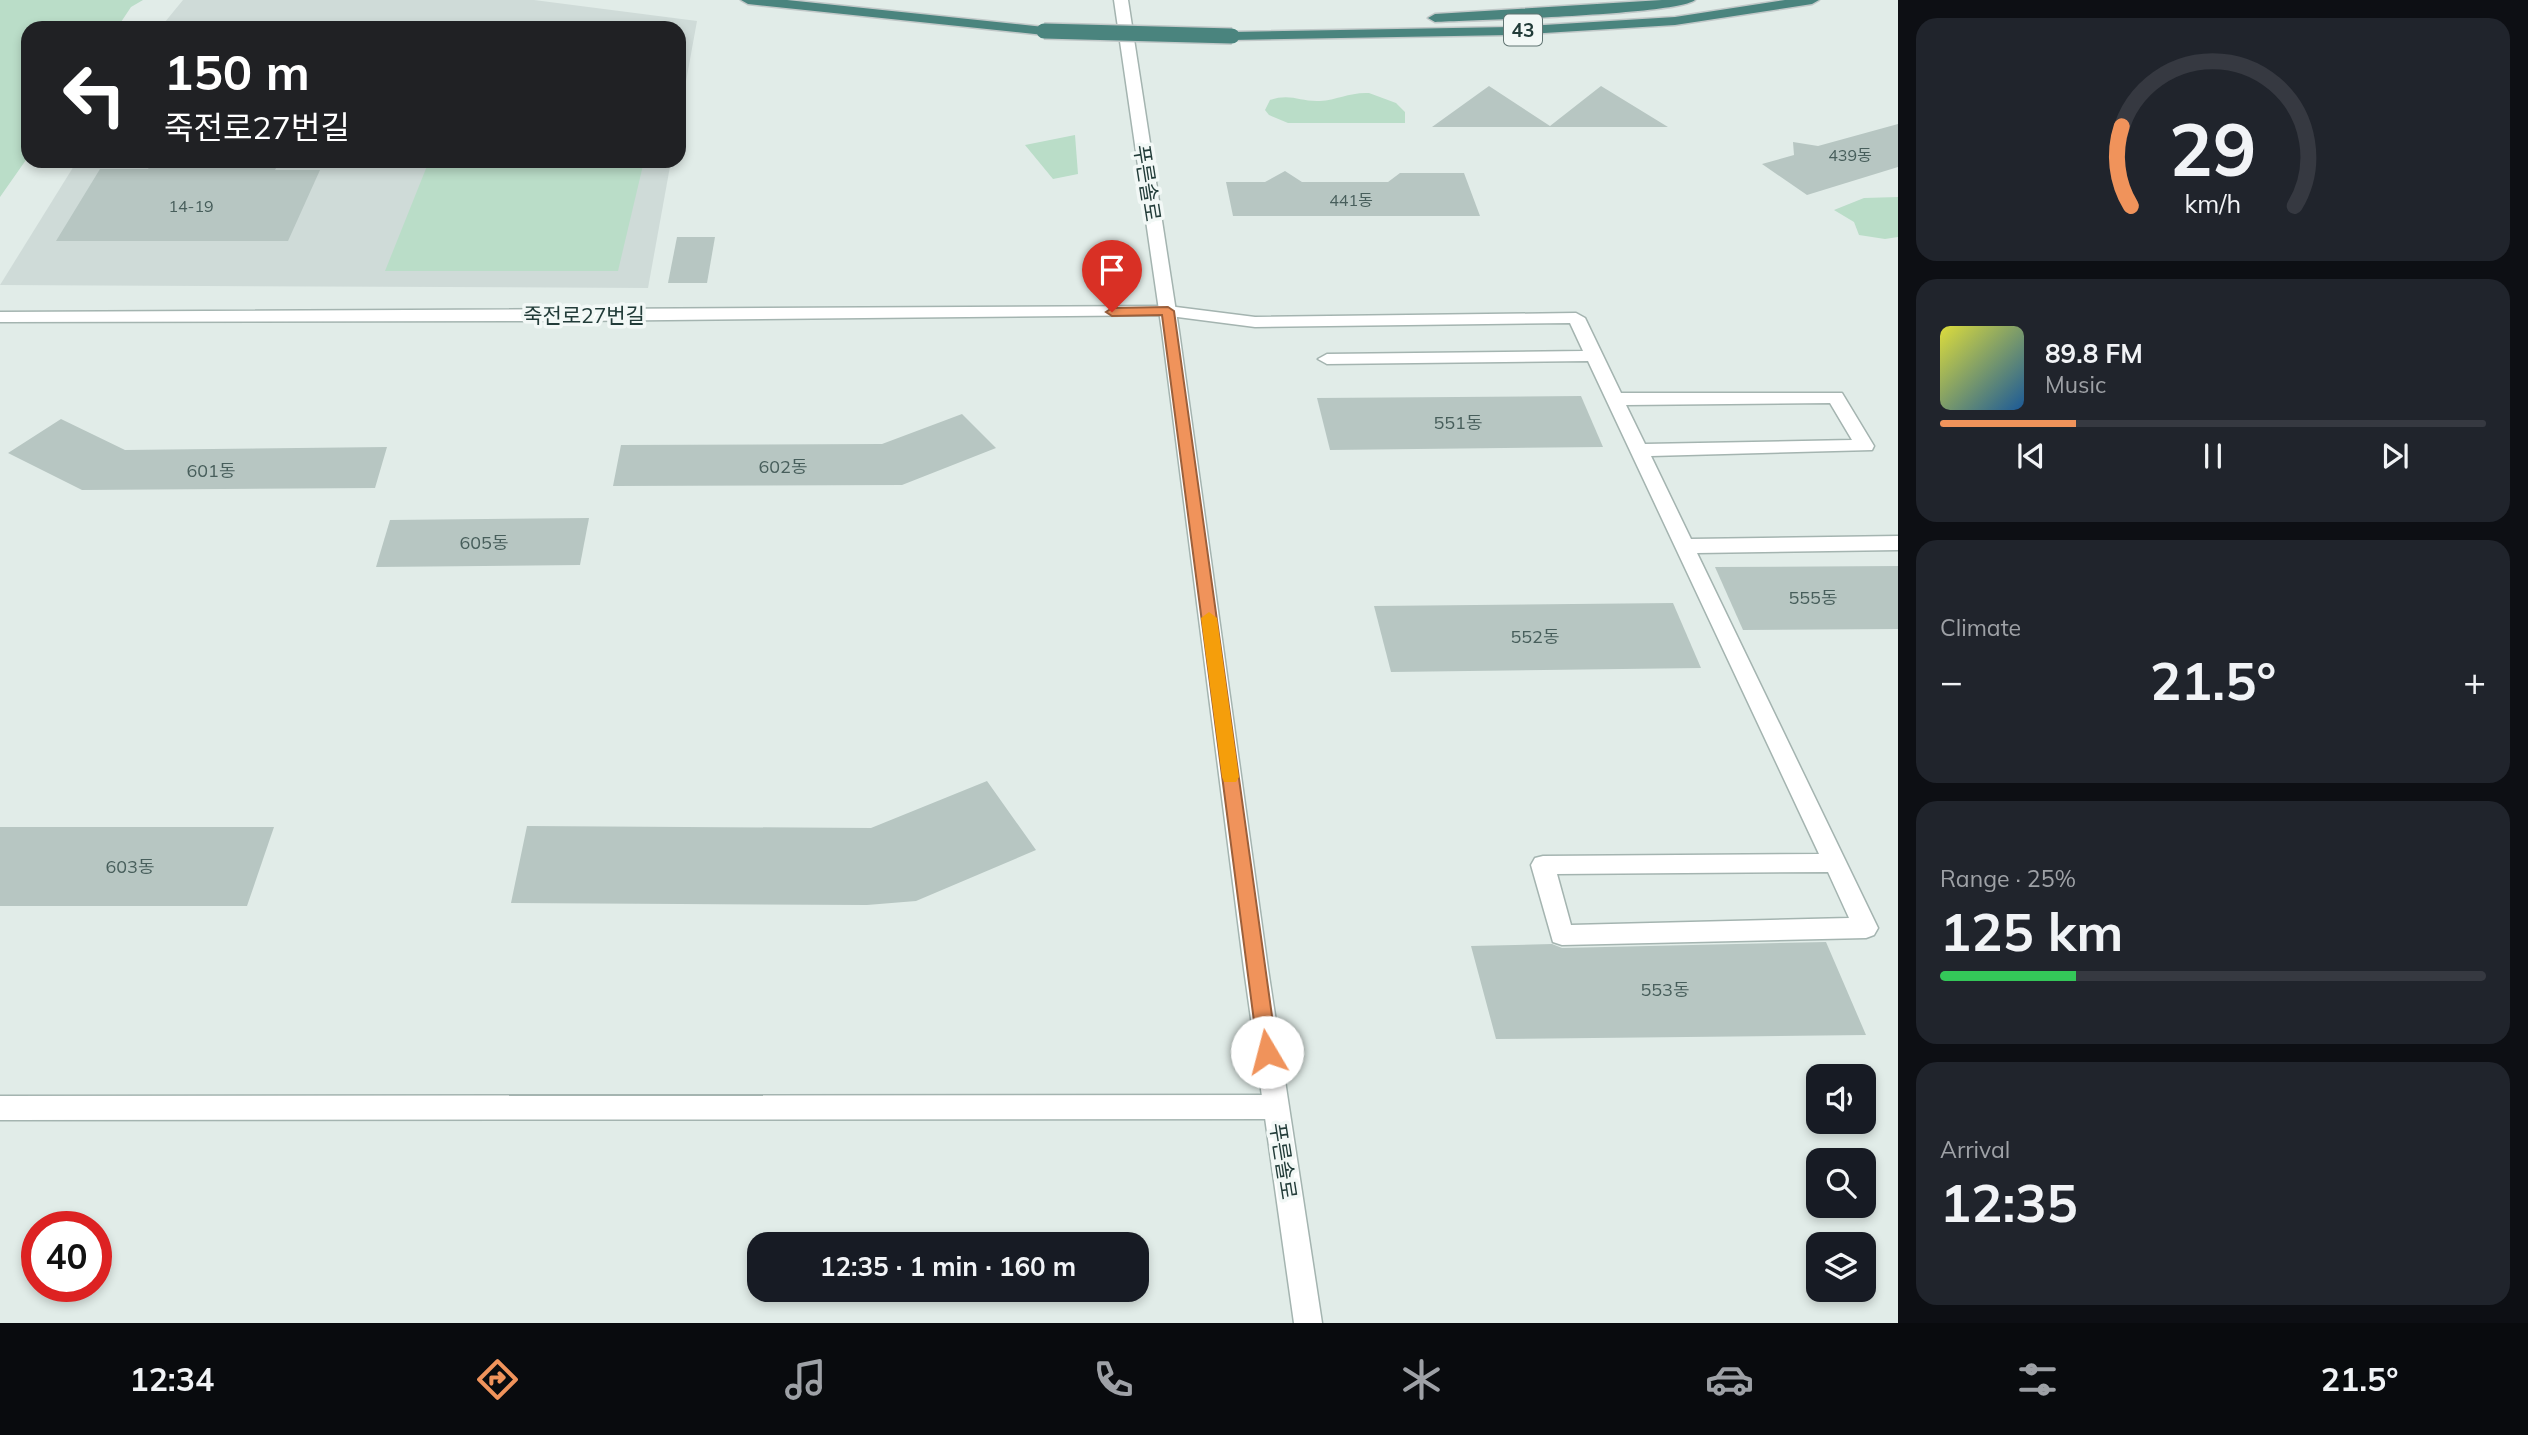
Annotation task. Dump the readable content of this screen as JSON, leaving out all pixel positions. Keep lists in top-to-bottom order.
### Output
{
  "streets": {
    "highway": ["43"],
    "street": ["푸른솔로", "죽전로27번길"]
  },
  "crossings": [
    ["푸른솔로", "죽전로27번길"]
  ],
  "house_numbers": [
    "439동",
    "441동",
    "14-19",
    "551동",
    "602동",
    "601동",
    "605동",
    "555동",
    "552동",
    "603동",
    "553동"
  ],
  "page": {
    "turn": ["150 m", "죽전로27번길"],
    "song": ["89.8 FM", "Music"],
    "tile": [
      "Climate",
      ["Range · 25%", "125 km"],
      ["Arrival", "12:35"]
    ],
    "heat": ["−", "21.5°", "+"],
    "limit": "40",
    "trip": "12:35 · 1 min · 160 m",
    "tabs": ["12:34", "21.5°"],
    "gauge": ["29", "km/h"]
  }
}
